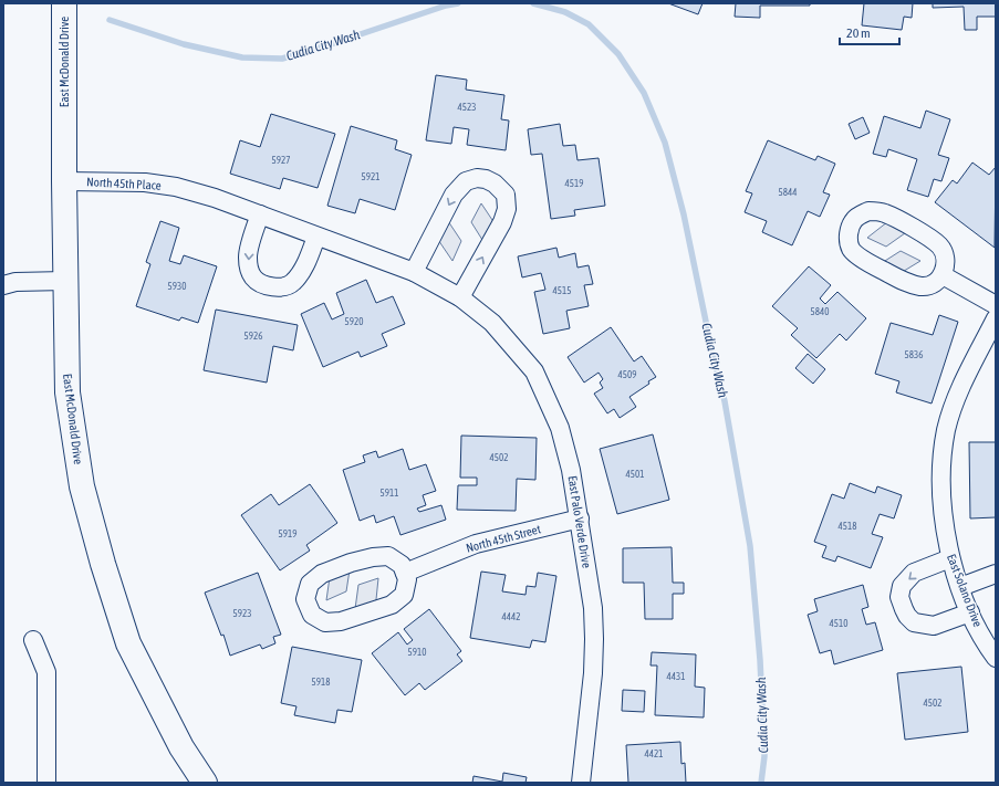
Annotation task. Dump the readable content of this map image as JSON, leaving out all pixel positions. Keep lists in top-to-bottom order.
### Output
{
  "streets": {
    "main road": ["East McDonald Drive"],
    "street": [
      "North 45th Place",
      "East Palo Verde Drive",
      "North 45th Street",
      "East Solano Drive"
    ]
  },
  "crossings": [
    ["East McDonald Drive", "North 45th Place"],
    ["North 45th Place", "East Palo Verde Drive"],
    ["East Palo Verde Drive", "North 45th Street"]
  ],
  "water": ["Cudia City Wash"],
  "house_numbers": [
    "4523",
    "5927",
    "5921",
    "4519",
    "5844",
    "5930",
    "4515",
    "5840",
    "5920",
    "5926",
    "5836",
    "4509",
    "4502",
    "4501",
    "5911",
    "4518",
    "5919",
    "5923",
    "4442",
    "4510",
    "5910",
    "4431",
    "5918",
    "4502",
    "4421"
  ],
  "scale_bar": "20 m"
}
